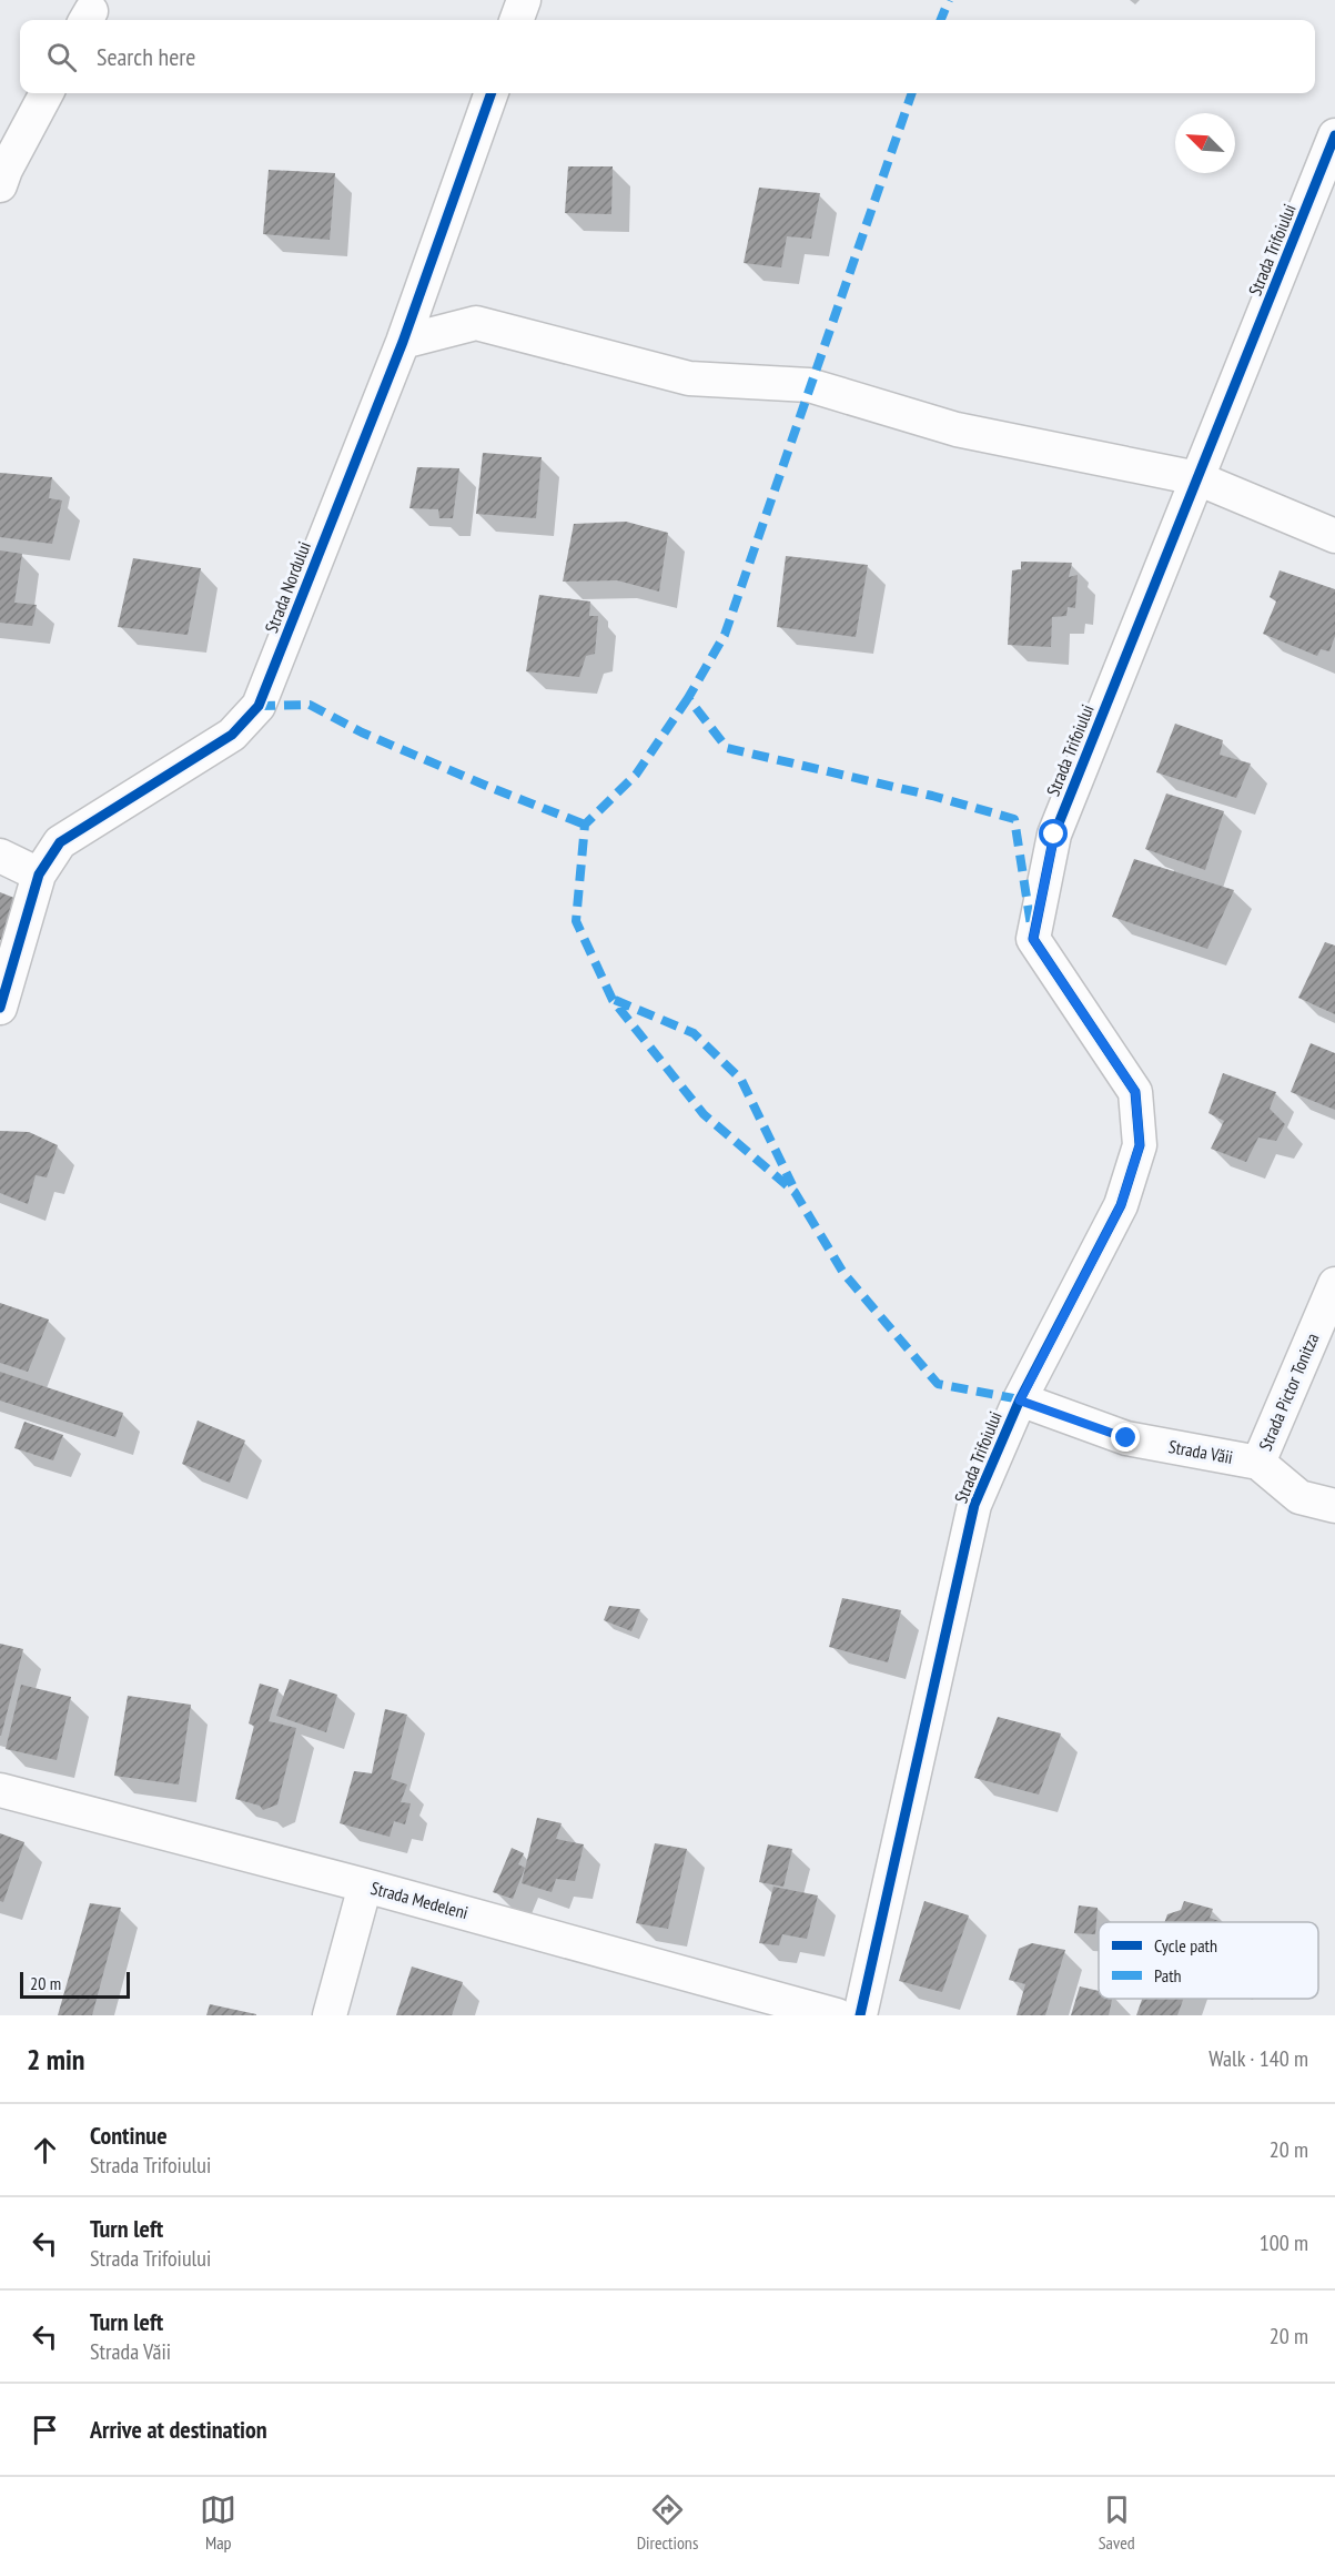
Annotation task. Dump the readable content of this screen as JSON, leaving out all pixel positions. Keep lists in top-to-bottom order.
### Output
{
  "streets": {
    "street": [
      "Strada Trifoiului",
      "Strada Nordului",
      "Strada Pictor Tonitza",
      "Strada Văii",
      "Strada Medeleni"
    ]
  },
  "crossings": [
    ["Strada Trifoiului", "Strada Văii"],
    ["Strada Pictor Tonitza", "Strada Văii"]
  ],
  "legend": ["Cycle path", "Path"],
  "scale_bar": "20 m",
  "north": "top left",
  "page": {
    "search": "Search here",
    "scale": "20 m",
    "heading": ["2 min", "Walk · 140 m"],
    "list": [
      ["Continue", "Strada Trifoiului", "20 m"],
      ["Turn left", "Strada Trifoiului", "100 m"],
      ["Turn left", "Strada Văii", "20 m"],
      "Arrive at destination"
    ],
    "nav": ["Map", "Directions", "Saved"]
  }
}
